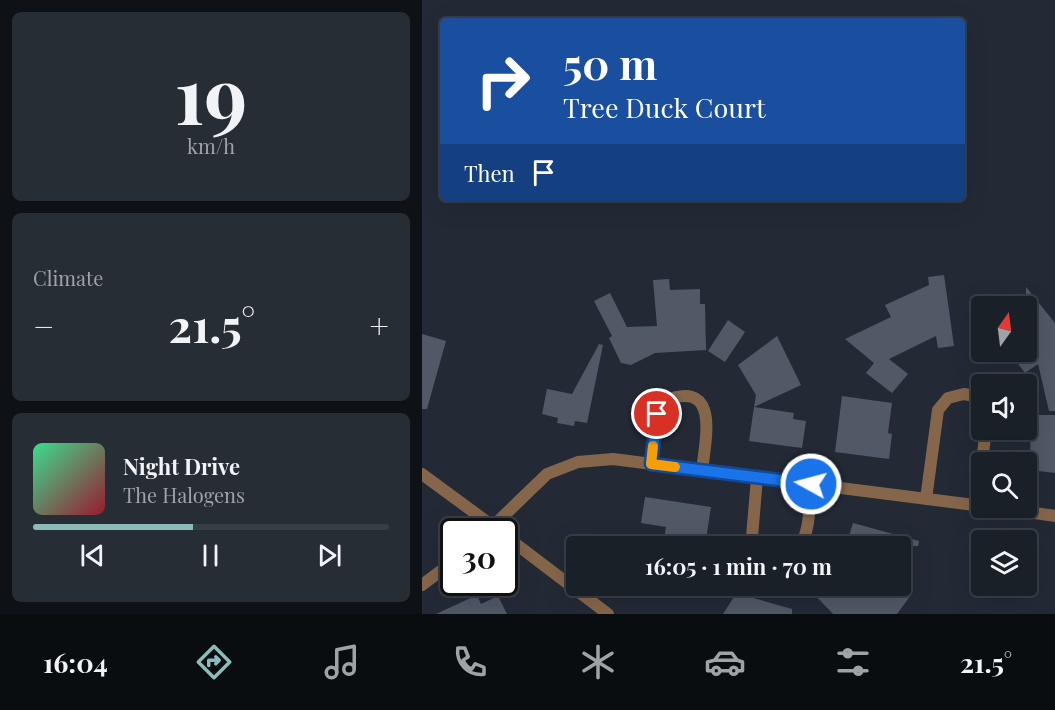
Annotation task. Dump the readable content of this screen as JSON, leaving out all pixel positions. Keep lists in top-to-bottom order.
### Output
{
  "north": "top",
  "page": {
    "tile": [
      ["19", "km/h"],
      "Climate"
    ],
    "turn": ["50 m", "Tree Duck Court"],
    "then": "Then",
    "heat": ["−", "21.5°", "+"],
    "song": ["Night Drive", "The Halogens"],
    "limit": "30",
    "trip": "16:05 · 1 min · 70 m",
    "tabs": ["16:04", "21.5°"]
  }
}
